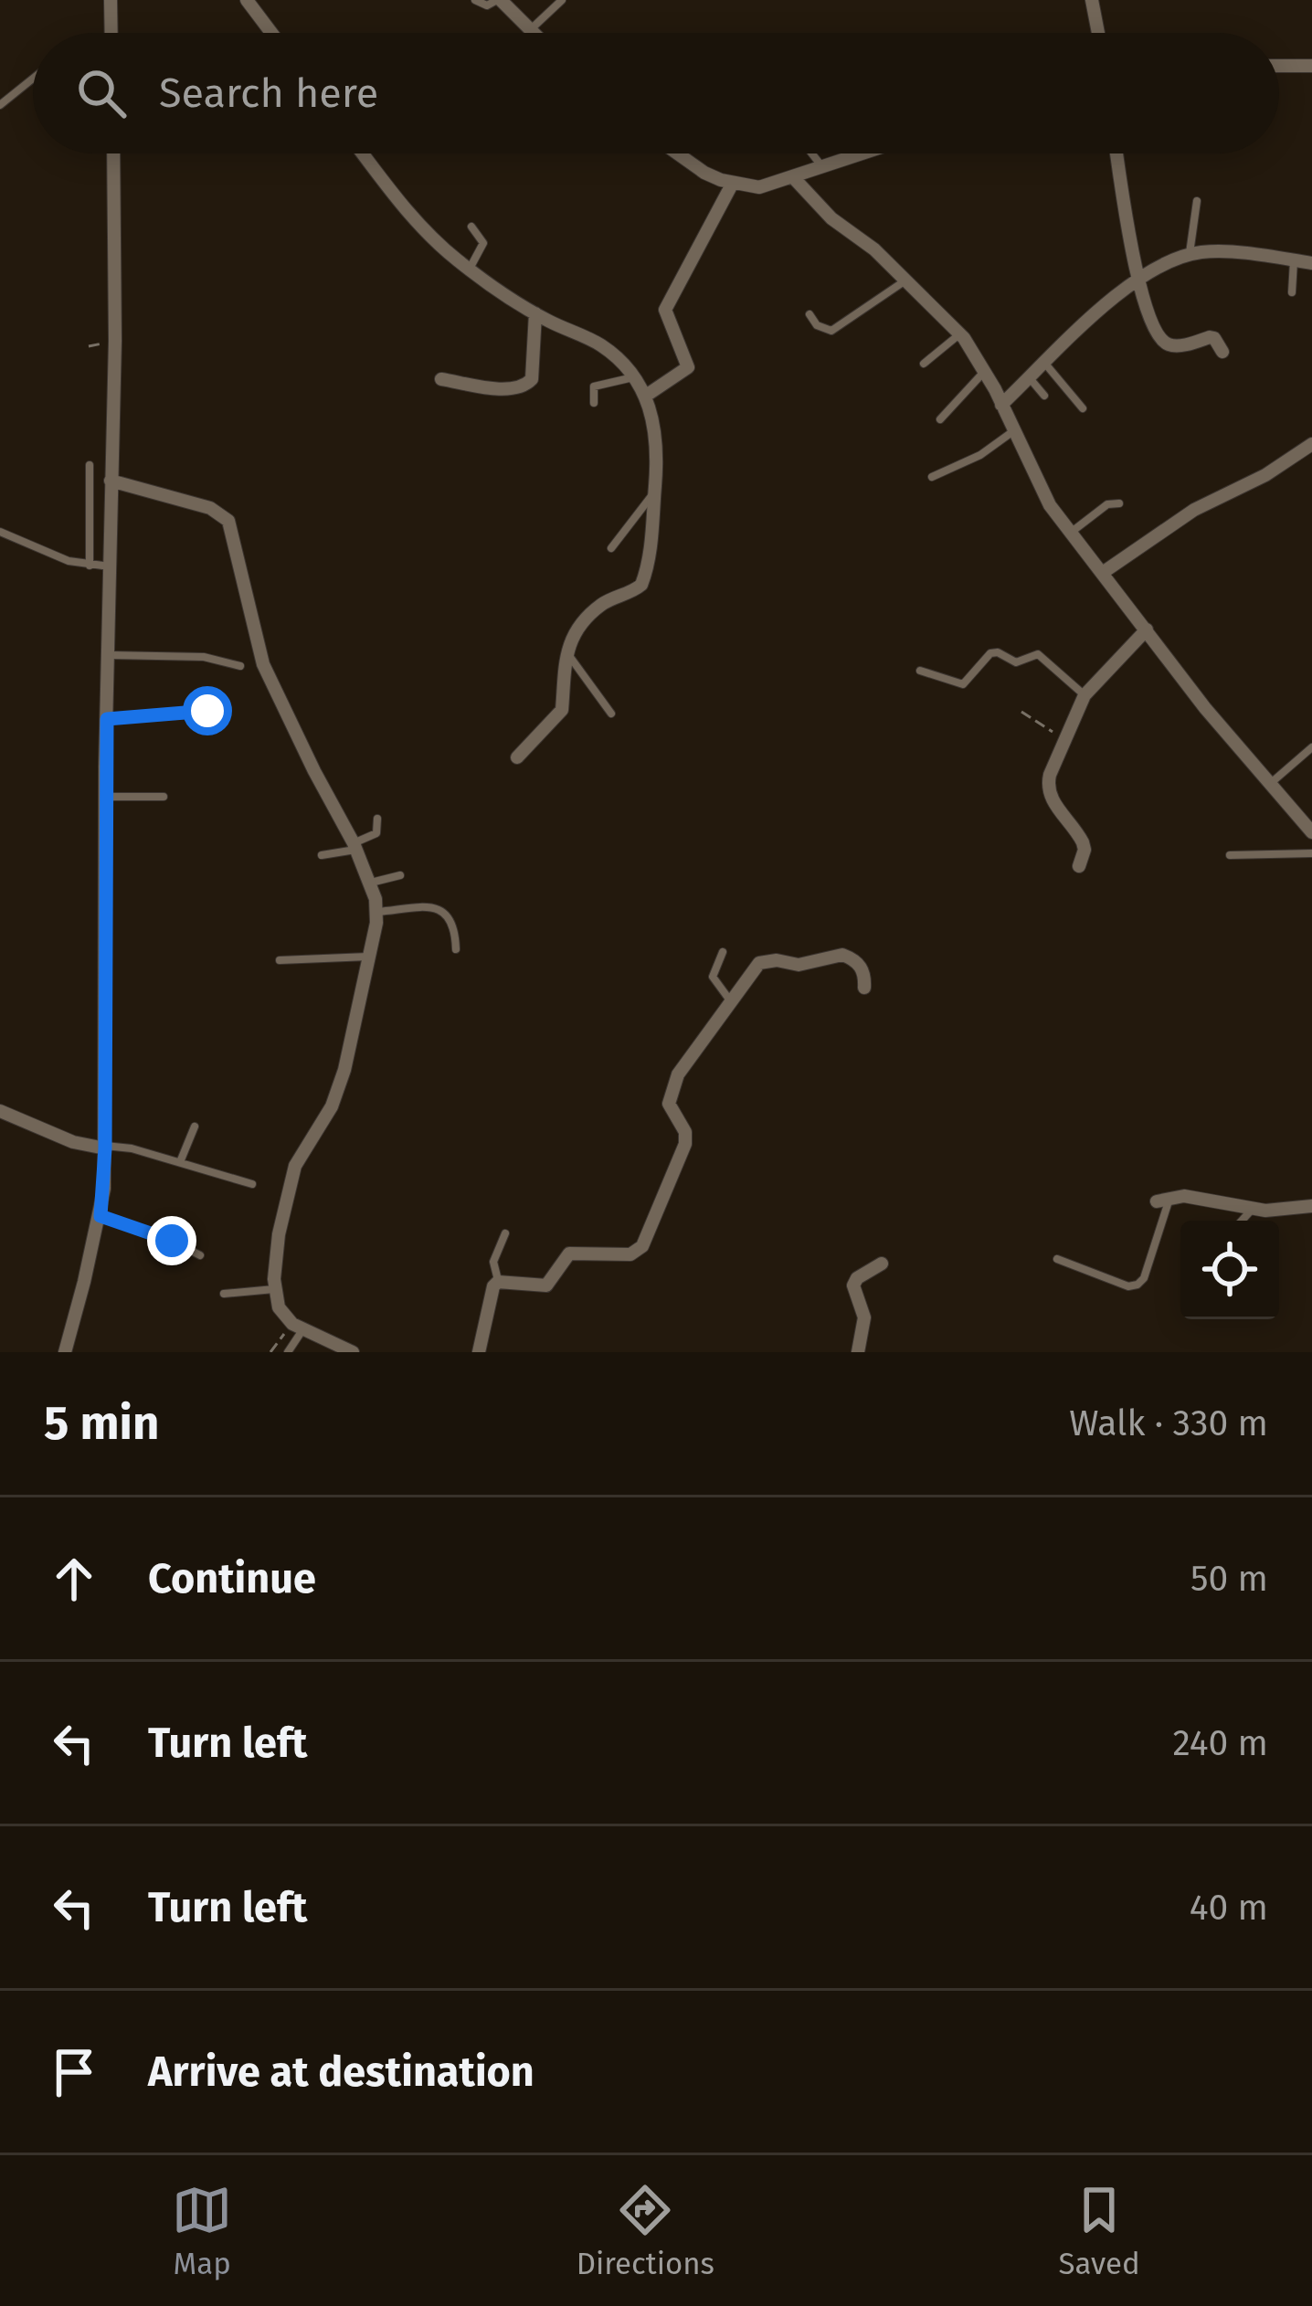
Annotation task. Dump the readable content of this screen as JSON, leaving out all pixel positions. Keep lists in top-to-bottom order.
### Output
{
  "page": {
    "search": "Search here",
    "heading": ["5 min", "Walk · 330 m"],
    "list": [
      ["Continue", "50 m"],
      ["Turn left", "240 m"],
      ["Turn left", "40 m"],
      "Arrive at destination"
    ],
    "nav": ["Map", "Directions", "Saved"]
  }
}
